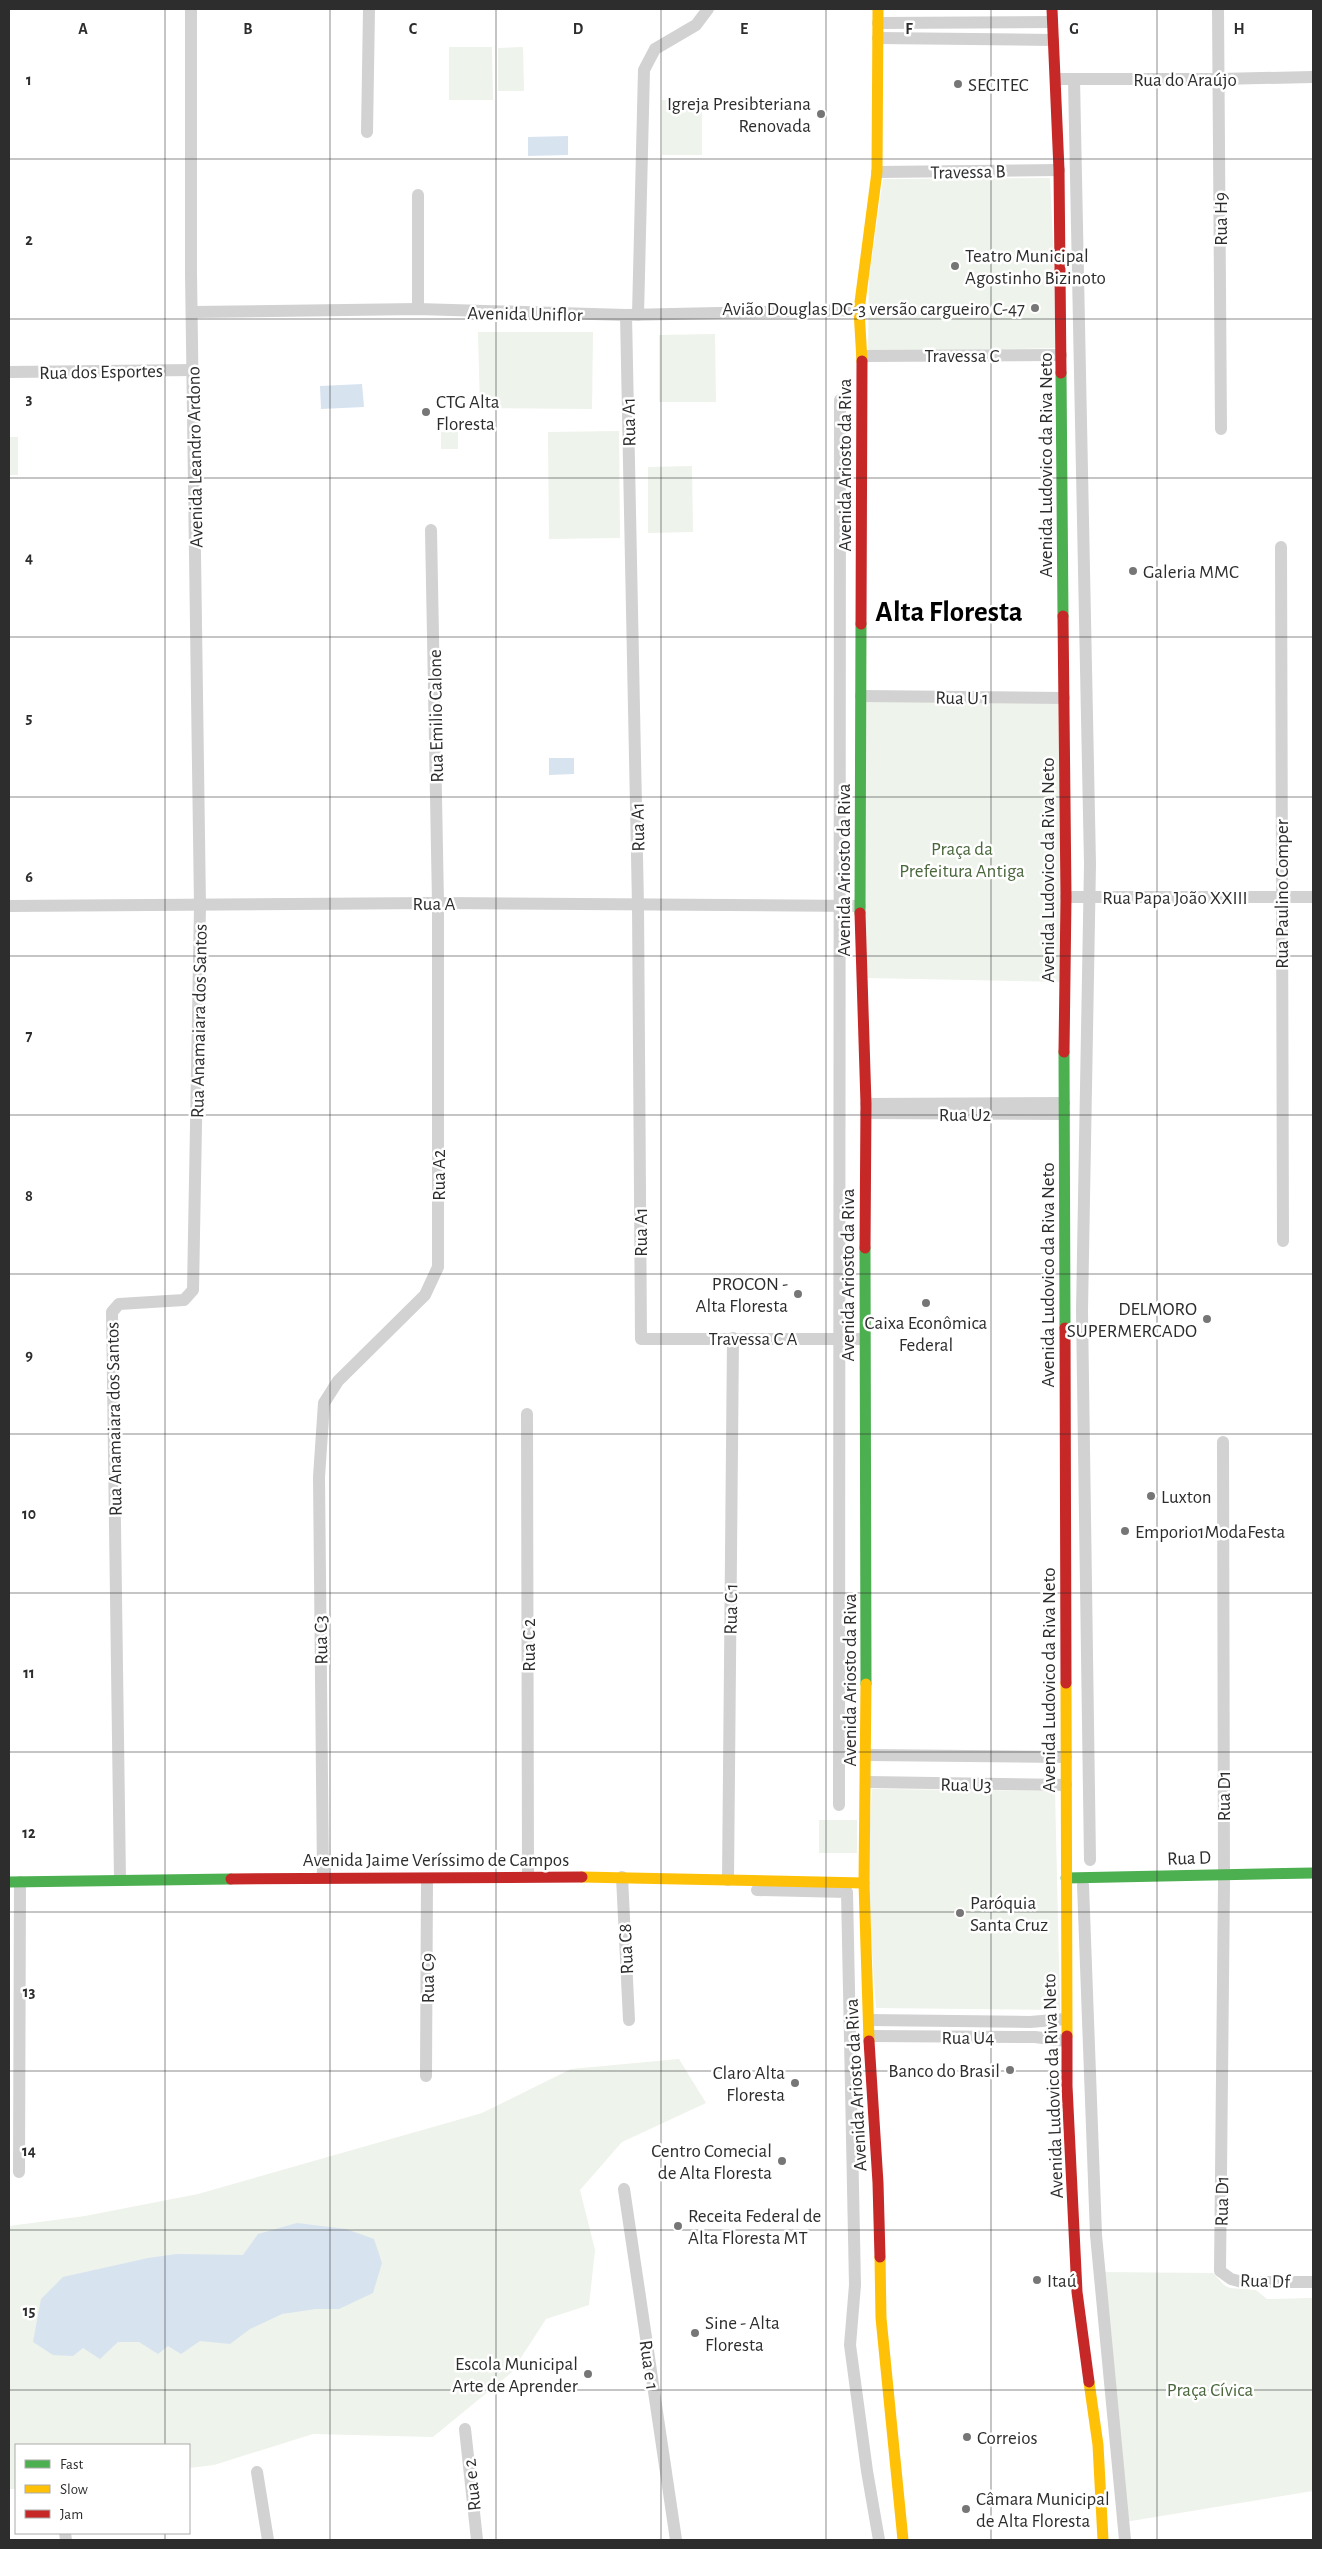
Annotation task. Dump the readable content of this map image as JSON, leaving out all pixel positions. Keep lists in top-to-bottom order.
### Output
{
  "streets": {
    "street": [
      "Rua do Araújo",
      "Travessa B",
      "Rua H9",
      "Avenida Uniflor",
      "Travessa C",
      "Rua dos Esportes",
      "Rua A1",
      "Avenida Leandro Ardono",
      "Avenida Ariosto da Riva",
      "Avenida Ludovico da Riva Neto",
      "Rua U 1",
      "Rua Emilio Calone",
      "Rua Paulino Comper",
      "Rua Papa João XXIII",
      "Rua A",
      "Rua Anamaiara dos Santos",
      "Rua U2",
      "Rua A2",
      "Travessa C A",
      "Rua C 1",
      "Rua C3",
      "Rua C 2",
      "Rua U3",
      "Rua D1",
      "Rua D",
      "Avenida Jaime Veríssimo de Campos",
      "Rua C8",
      "Rua C9",
      "Rua U4",
      "Rua Df",
      "Rua e 1",
      "Rua e 2"
    ]
  },
  "crossings": [
    ["Rua do Araújo", "Rua H9"],
    ["Rua do Araújo", "Avenida Ludovico da Riva Neto"],
    ["Travessa B", "Avenida Ariosto da Riva"],
    ["Travessa B", "Avenida Ludovico da Riva Neto"],
    ["Avenida Uniflor", "Rua A1"],
    ["Avenida Uniflor", "Avenida Leandro Ardono"],
    ["Avenida Uniflor", "Avenida Ariosto da Riva"],
    ["Travessa C", "Avenida Ariosto da Riva"],
    ["Travessa C", "Avenida Ludovico da Riva Neto"],
    ["Rua dos Esportes", "Avenida Leandro Ardono"],
    ["Rua A1", "Rua A"],
    ["Rua A1", "Travessa C A"],
    ["Avenida Leandro Ardono", "Rua A"],
    ["Avenida Leandro Ardono", "Rua Anamaiara dos Santos"],
    ["Avenida Ariosto da Riva", "Rua U 1"],
    ["Avenida Ariosto da Riva", "Rua A"],
    ["Avenida Ariosto da Riva", "Rua U2"],
    ["Avenida Ariosto da Riva", "Travessa C A"],
    ["Avenida Ariosto da Riva", "Rua U3"],
    ["Avenida Ariosto da Riva", "Avenida Jaime Veríssimo de Campos"],
    ["Avenida Ariosto da Riva", "Rua U4"],
    ["Avenida Ludovico da Riva Neto", "Rua U 1"],
    ["Avenida Ludovico da Riva Neto", "Rua Papa João XXIII"],
    ["Avenida Ludovico da Riva Neto", "Rua U2"],
    ["Avenida Ludovico da Riva Neto", "Rua U3"],
    ["Avenida Ludovico da Riva Neto", "Rua D"],
    ["Avenida Ludovico da Riva Neto", "Rua U4"],
    ["Rua Emilio Calone", "Rua A"],
    ["Rua Emilio Calone", "Rua A2"],
    ["Rua Paulino Comper", "Rua Papa João XXIII"],
    ["Rua A", "Rua Anamaiara dos Santos"],
    ["Rua A", "Rua A2"],
    ["Rua Anamaiara dos Santos", "Avenida Jaime Veríssimo de Campos"],
    ["Rua A2", "Rua C3"],
    ["Travessa C A", "Rua C 1"],
    ["Rua C 1", "Avenida Jaime Veríssimo de Campos"],
    ["Rua C3", "Avenida Jaime Veríssimo de Campos"],
    ["Rua C 2", "Avenida Jaime Veríssimo de Campos"],
    ["Rua D1", "Rua D"],
    ["Rua D1", "Rua Df"],
    ["Avenida Jaime Veríssimo de Campos", "Rua C8"],
    ["Avenida Jaime Veríssimo de Campos", "Rua C9"]
  ],
  "districts": ["Alta Floresta"],
  "parks": ["Praça da Prefeitura Antiga", "Praça Cívica"],
  "places": [
    "SECITEC",
    "Igreja Presibteriana Renovada",
    "Teatro Municipal Agostinho Bizinoto",
    "Avião Douglas DC-3 versão cargueiro C-47",
    "CTG Alta Floresta",
    "Galeria MMC",
    "PROCON - Alta Floresta",
    "Caixa Econômica Federal",
    "DELMORO SUPERMERCADO",
    "Luxton",
    "Emporio1ModaFesta",
    "Paróquia Santa Cruz",
    "Banco do Brasil",
    "Claro Alta Floresta",
    "Centro Comecial de Alta Floresta",
    "Receita Federal de Alta Floresta MT",
    "Itaú",
    "Sine - Alta Floresta",
    "Escola Municipal Arte de Aprender",
    "Correios",
    "Câmara Municipal de Alta Floresta"
  ],
  "legend": ["Fast", "Slow", "Jam"],
  "grid": {
    "columns": [
      "A",
      "B",
      "C",
      "D",
      "E",
      "F",
      "G",
      "H"
    ],
    "rows": [
      "1",
      "2",
      "3",
      "4",
      "5",
      "6",
      "7",
      "8",
      "9",
      "10",
      "11",
      "12",
      "13",
      "14",
      "15"
    ]
  }
}
